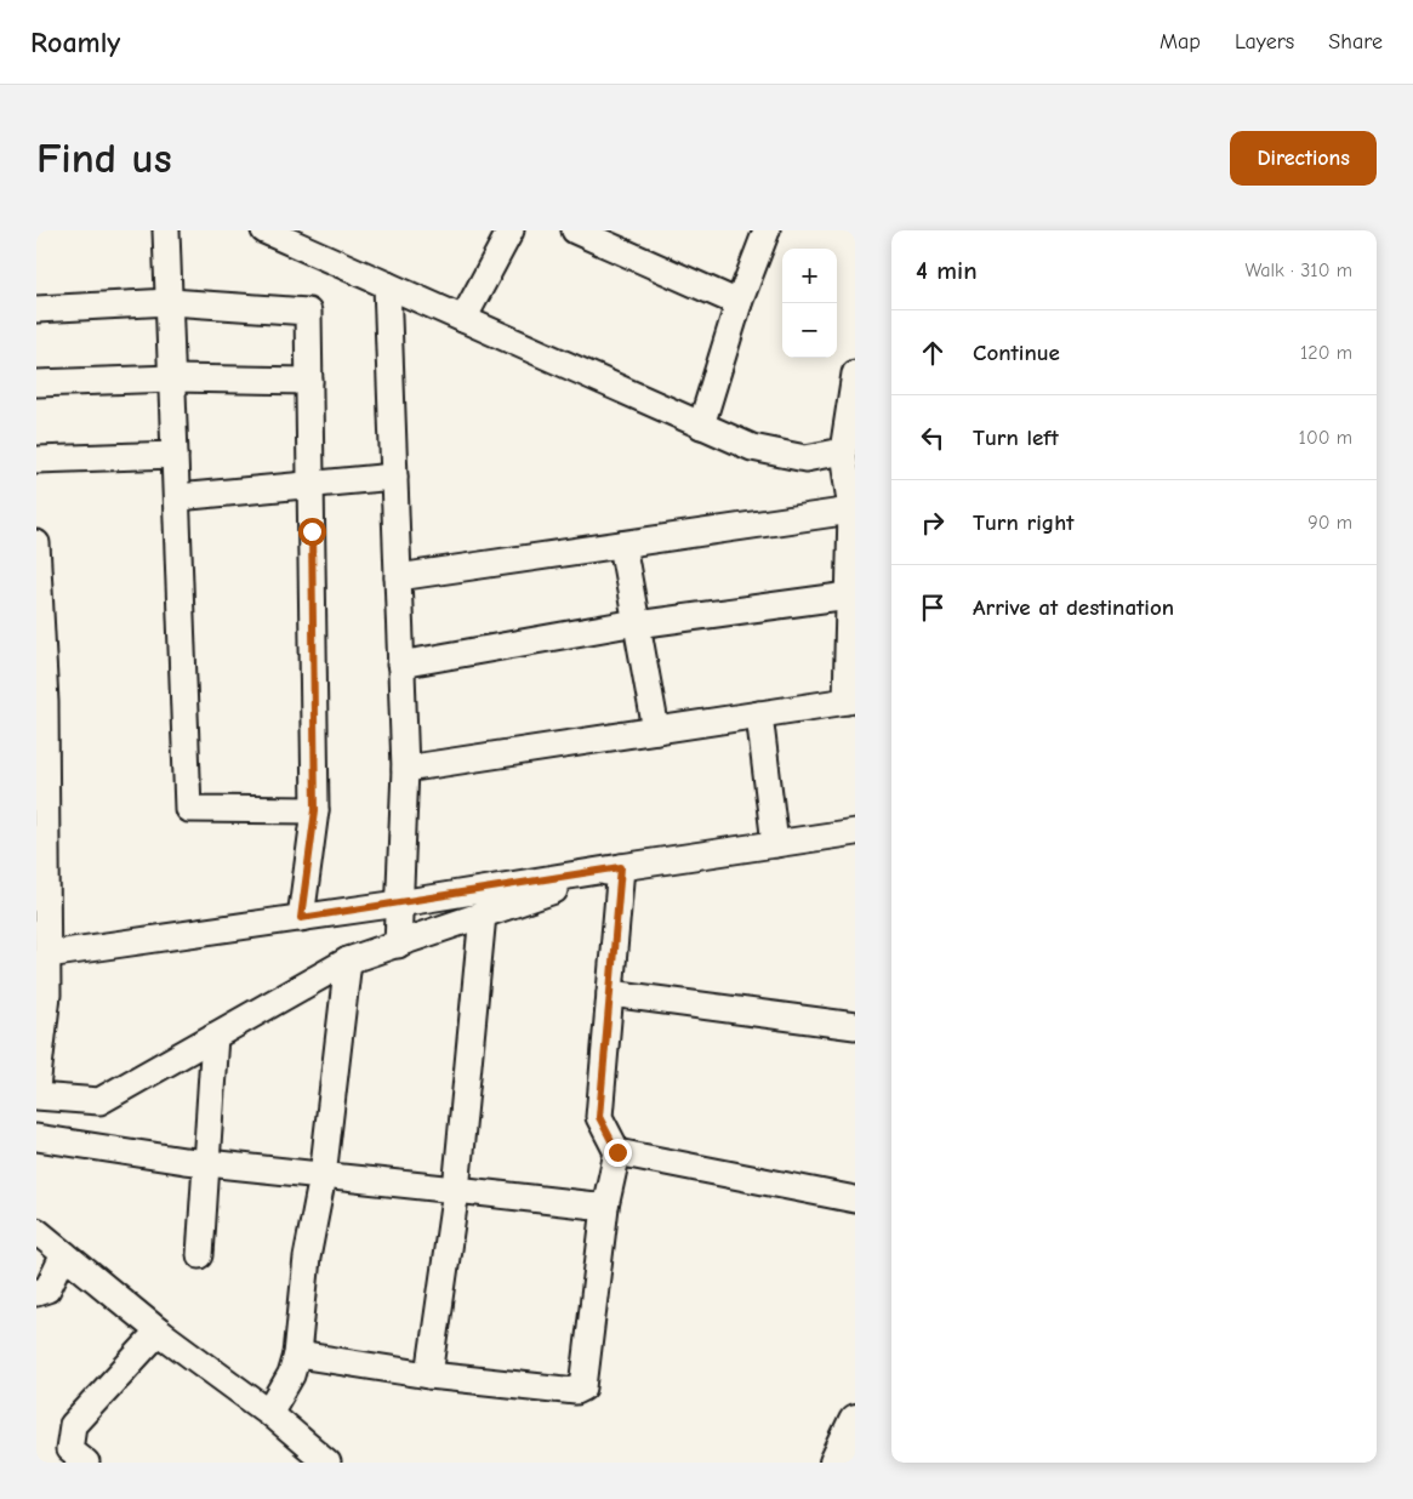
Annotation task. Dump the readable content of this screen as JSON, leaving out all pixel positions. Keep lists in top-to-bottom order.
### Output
{
  "page": {
    "header": "Roamly",
    "nav": ["Map", "Layers", "Share"],
    "buttons": "Directions",
    "title": "Find us",
    "heading": ["4 min", "Walk · 310 m"],
    "map_buttons": ["+", "−"],
    "list": [
      ["Continue", "120 m"],
      ["Turn left", "100 m"],
      ["Turn right", "90 m"],
      "Arrive at destination"
    ]
  }
}
